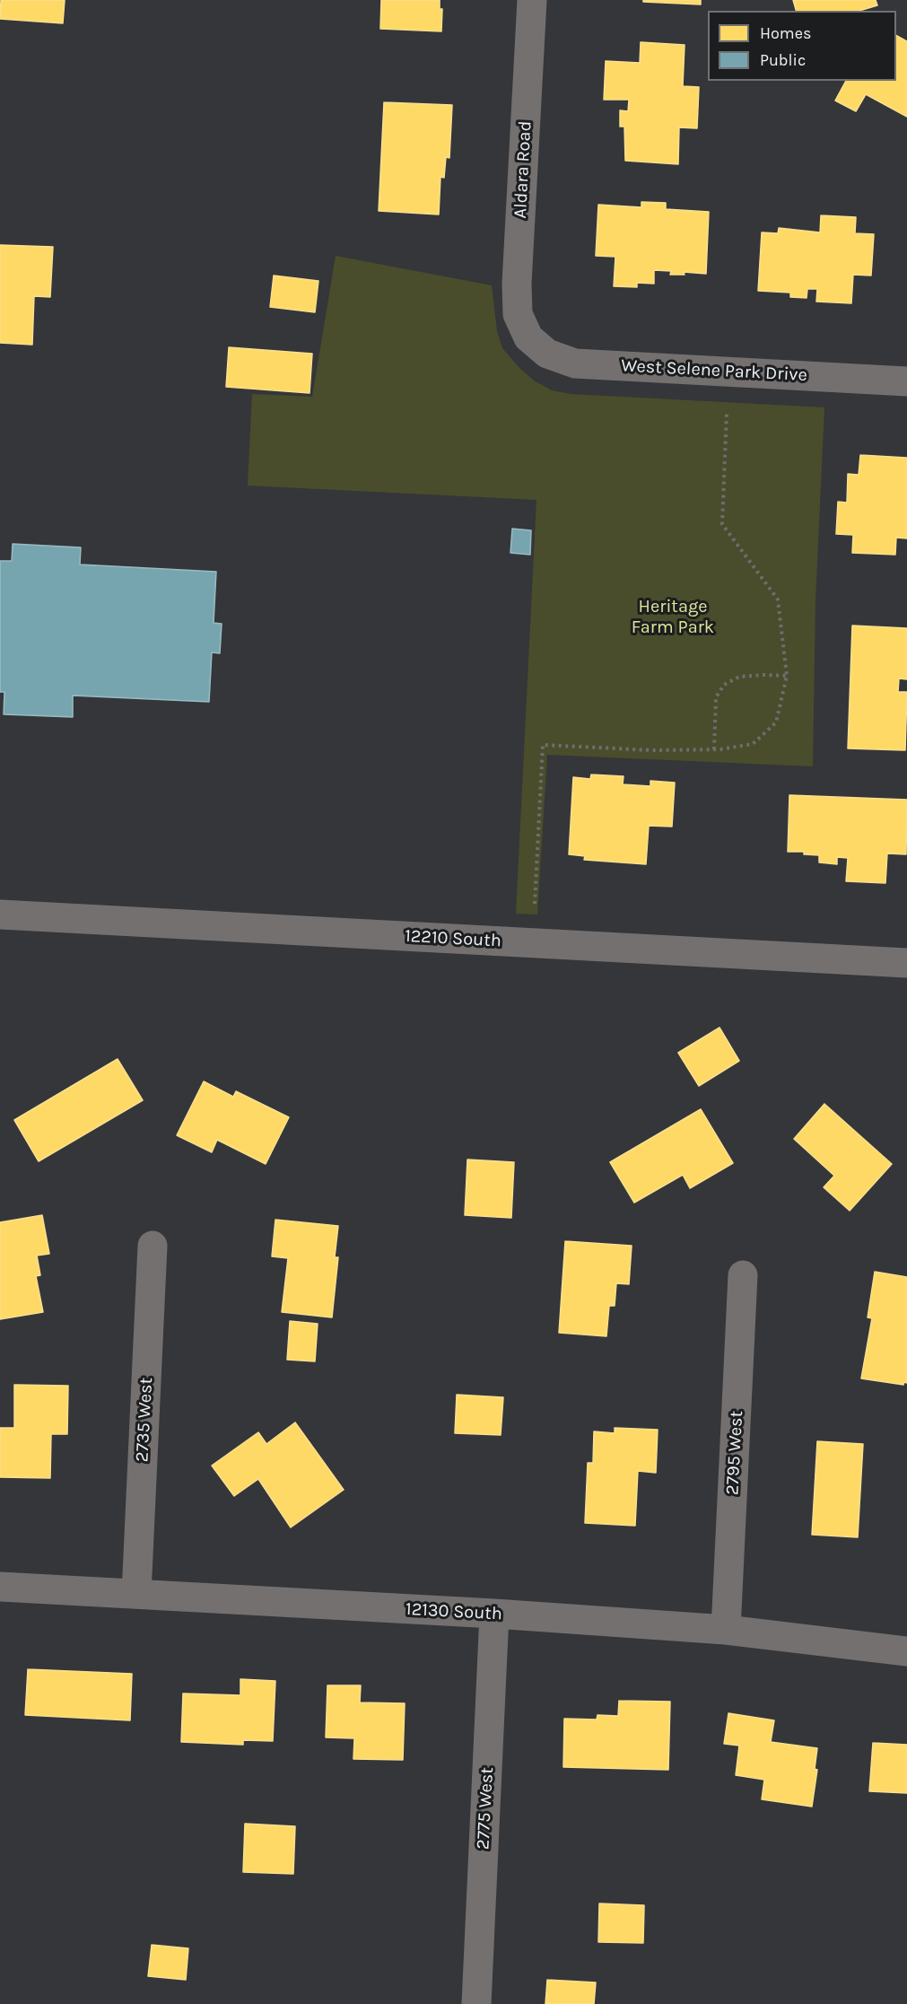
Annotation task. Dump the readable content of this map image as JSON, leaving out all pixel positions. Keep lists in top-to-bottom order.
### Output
{
  "streets": {
    "street": [
      "Aldara Road",
      "West Selene Park Drive",
      "12210 South",
      "2735 West",
      "2795 West",
      "12130 South",
      "2775 West"
    ]
  },
  "crossings": [
    ["Aldara Road", "West Selene Park Drive"],
    ["2735 West", "12130 South"],
    ["2795 West", "12130 South"],
    ["12130 South", "2775 West"]
  ],
  "parks": ["Heritage Farm Park"],
  "legend": ["Homes", "Public"]
}
